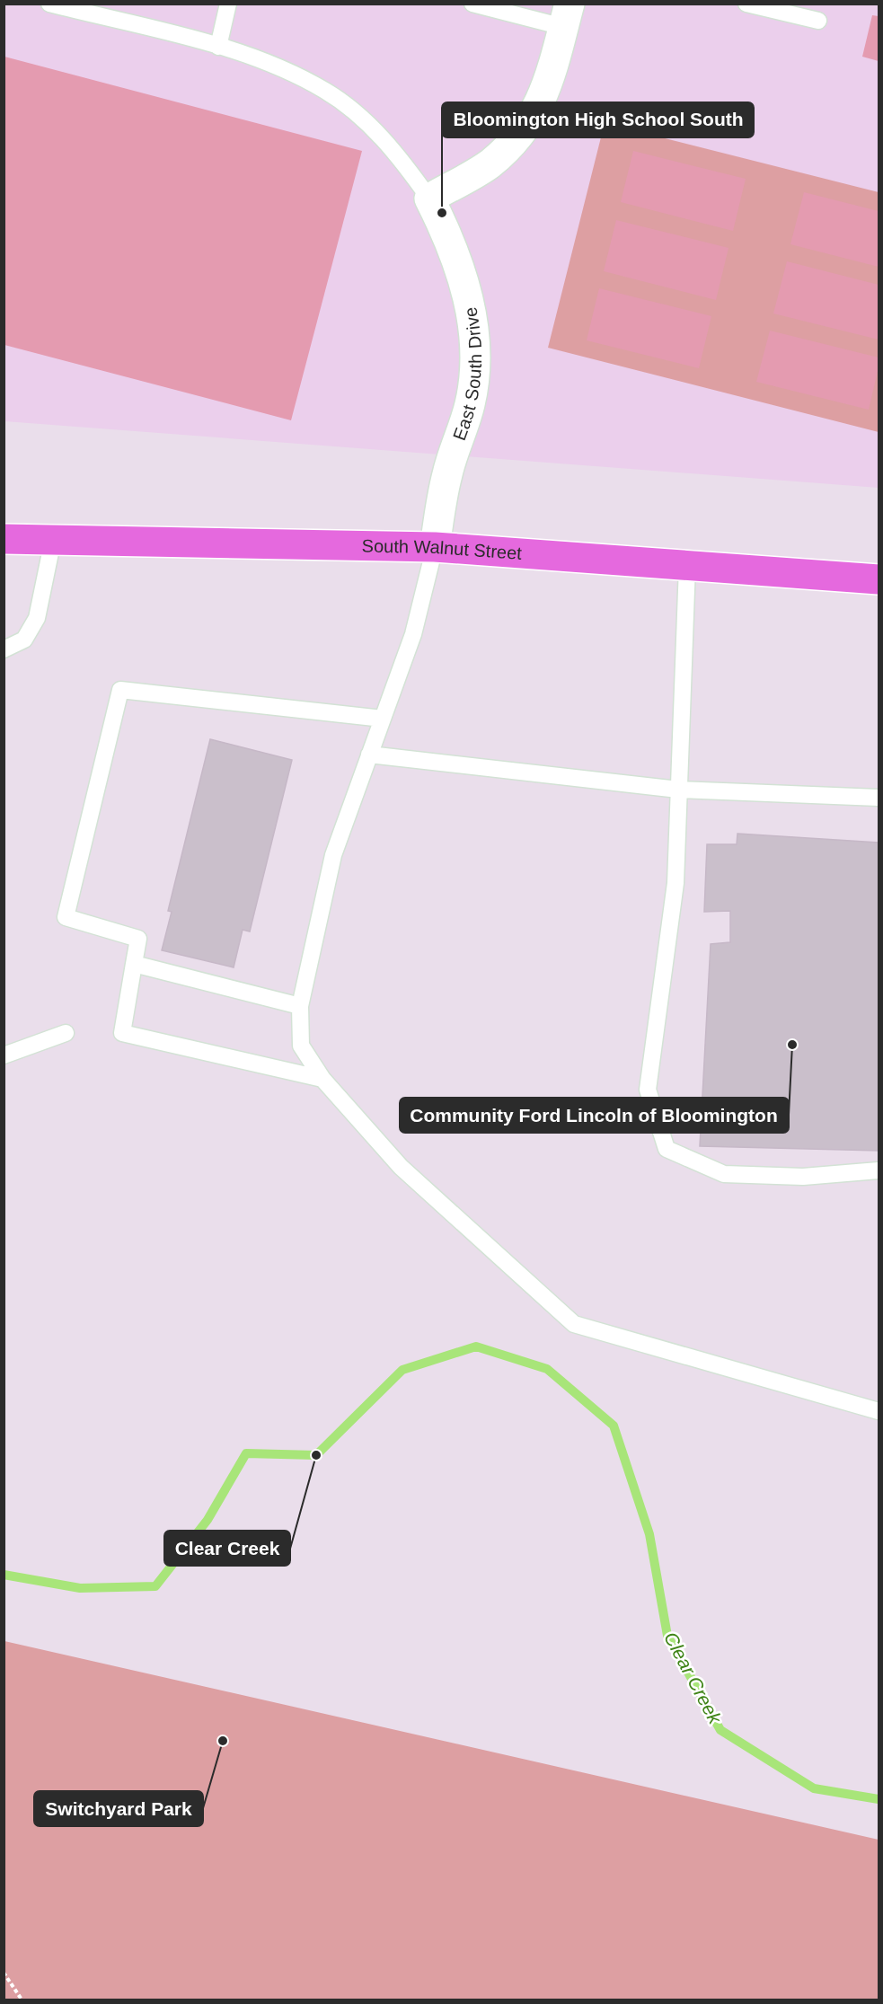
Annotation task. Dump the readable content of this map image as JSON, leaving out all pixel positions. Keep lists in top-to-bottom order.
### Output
{
  "streets": {
    "main road": ["South Walnut Street"],
    "street": ["East South Drive"]
  },
  "crossings": [
    ["East South Drive", "South Walnut Street"]
  ],
  "water": ["Clear Creek"],
  "places": [
    "Bloomington High School South",
    "Community Ford Lincoln of Bloomington",
    "Clear Creek",
    "Switchyard Park"
  ]
}
